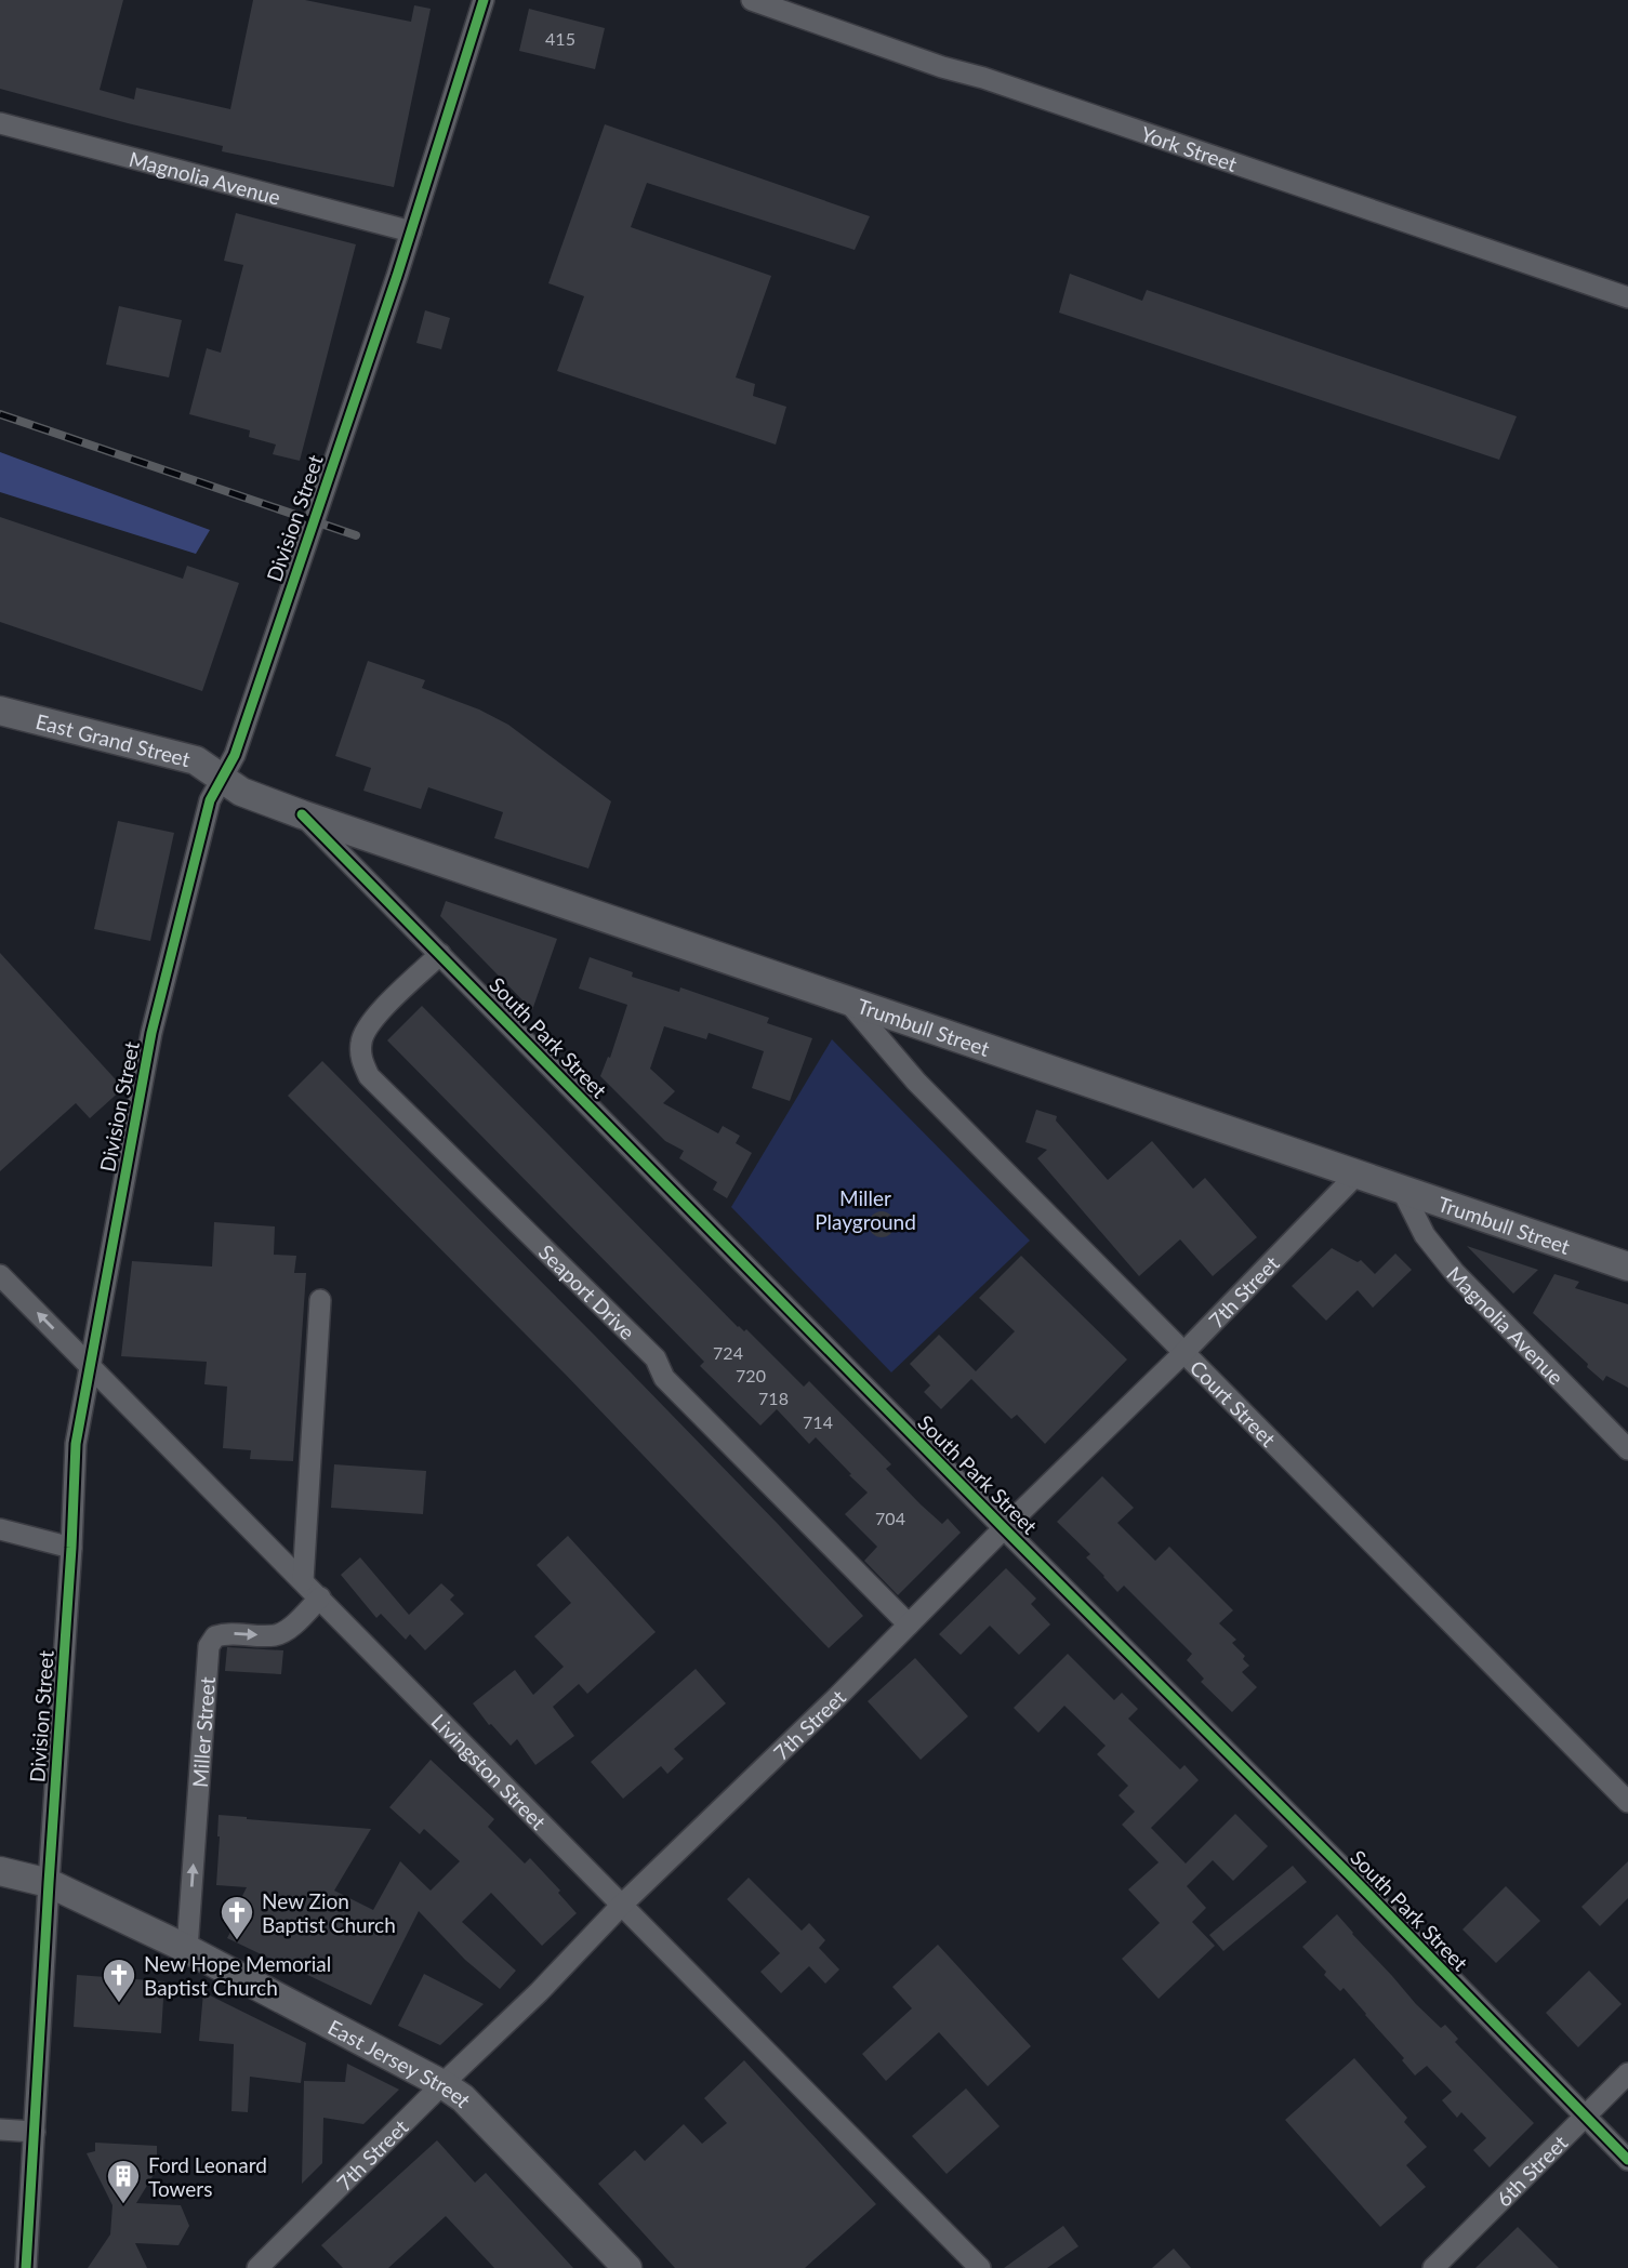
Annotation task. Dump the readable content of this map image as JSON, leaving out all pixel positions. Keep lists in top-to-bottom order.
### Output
{
  "streets": {
    "street": [
      "York Street",
      "Magnolia Avenue",
      "Division Street",
      "East Grand Street",
      "Trumbull Street",
      "South Park Street",
      "7th Street",
      "Seaport Drive",
      "Court Street",
      "Miller Street",
      "Livingston Street",
      "East Jersey Street",
      "6th Street"
    ]
  },
  "crossings": [
    ["Magnolia Avenue", "Division Street"],
    ["Magnolia Avenue", "Trumbull Street"],
    ["Division Street", "East Grand Street"],
    ["Division Street", "Trumbull Street"],
    ["Division Street", "Livingston Street"],
    ["Division Street", "East Jersey Street"],
    ["East Grand Street", "Trumbull Street"],
    ["Trumbull Street", "South Park Street"],
    ["Trumbull Street", "7th Street"],
    ["Trumbull Street", "Court Street"],
    ["South Park Street", "7th Street"],
    ["South Park Street", "Seaport Drive"],
    ["South Park Street", "6th Street"],
    ["7th Street", "Seaport Drive"],
    ["7th Street", "Court Street"],
    ["7th Street", "Livingston Street"],
    ["7th Street", "East Jersey Street"],
    ["Miller Street", "Livingston Street"],
    ["Miller Street", "East Jersey Street"]
  ],
  "one_way": ["Miller Street"],
  "parks": ["Miller Playground"],
  "places": {
    "church": ["New Zion Baptist Church", "New Hope Memorial Baptist Church"],
    "building": ["Ford Leonard Towers"]
  },
  "house_numbers": [
    "415",
    "724",
    "720",
    "718",
    "714",
    "704"
  ]
}
